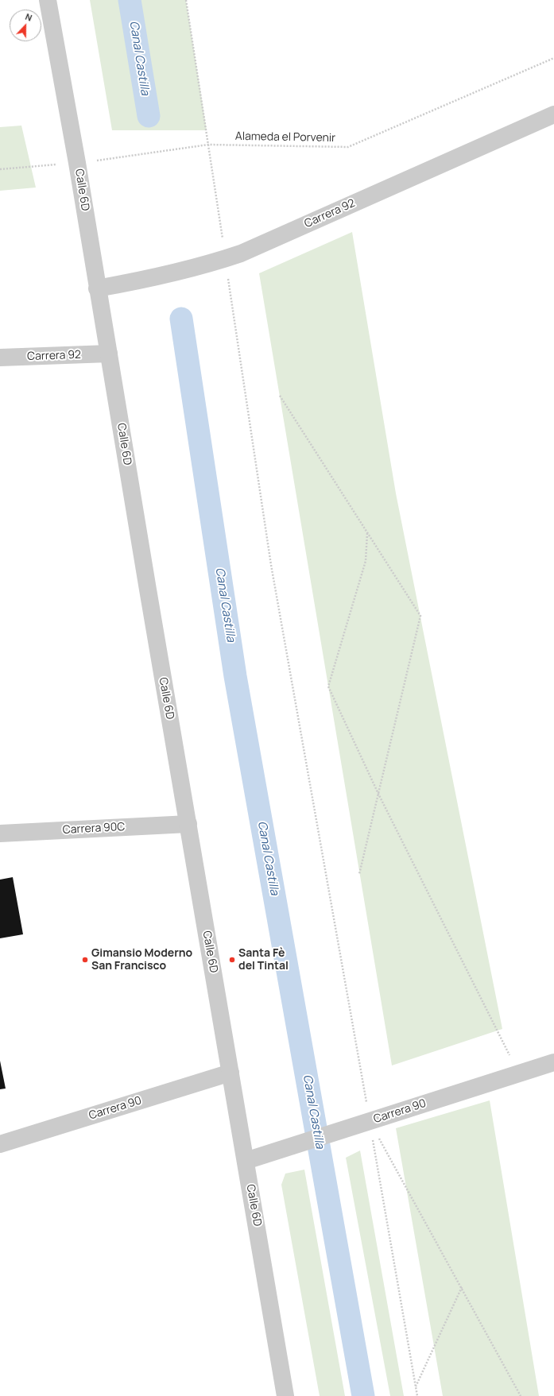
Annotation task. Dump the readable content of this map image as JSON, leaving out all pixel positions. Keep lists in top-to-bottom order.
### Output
{
  "streets": {
    "street": [
      "Calle 6D",
      "Carrera 92",
      "Carrera 90C",
      "Carrera 90"
    ],
    "path": ["Alameda el Porvenir"]
  },
  "crossings": [
    ["Alameda el Porvenir", "Calle 6D"],
    ["Calle 6D", "Carrera 92"],
    ["Calle 6D", "Carrera 90C"],
    ["Calle 6D", "Carrera 90"]
  ],
  "water": ["Canal Castilla"],
  "places": ["Gimansio Moderno San Francisco", "Santa Fè del Tintal"],
  "north": "top"
}
